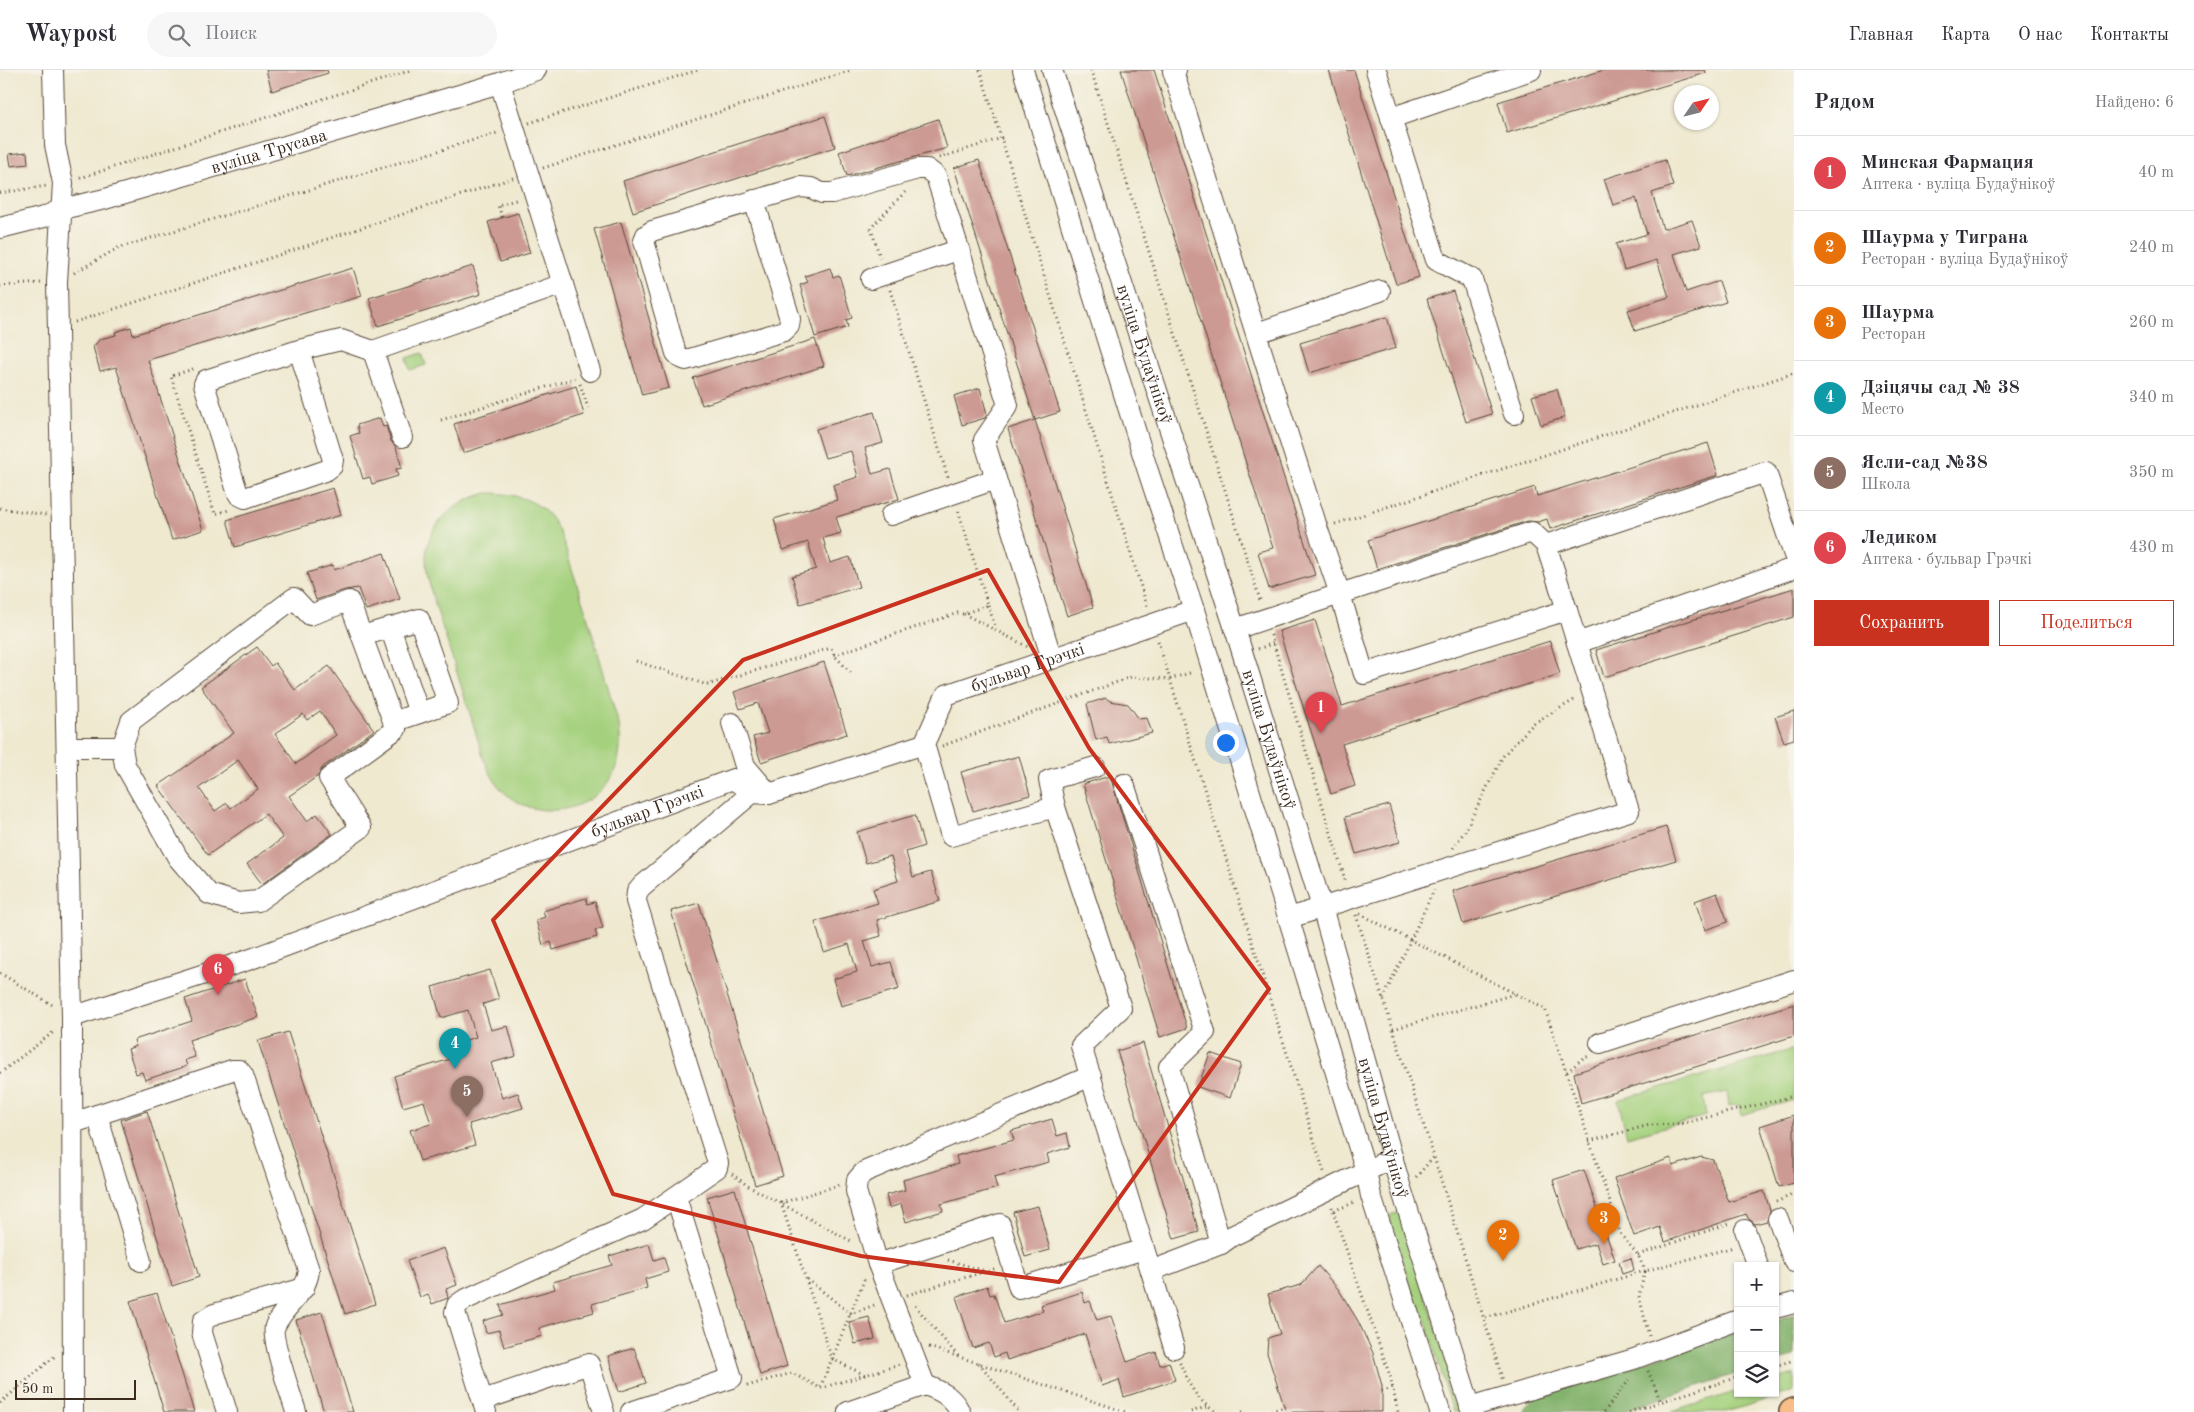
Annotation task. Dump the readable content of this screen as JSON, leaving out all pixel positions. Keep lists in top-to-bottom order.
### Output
{
  "streets": {
    "street": ["вуліца Трусава", "вуліца Будаўнікоў", "бульвар Грэчкі"]
  },
  "crossings": [
    ["вуліца Будаўнікоў", "бульвар Грэчкі"]
  ],
  "scale_bar": "50 m",
  "north": "top right",
  "page": {
    "header": "Waypost",
    "search": "Поиск",
    "nav": [
      "Главная",
      "Карта",
      "О нас",
      "Контакты"
    ],
    "heading": ["Рядом", "Найдено: 6"],
    "list": [
      {
        "mark": "1",
        "name": "Минская Фармация",
        "note": "Аптека · вуліца Будаўнікоў",
        "value": "40 m"
      },
      {
        "mark": "2",
        "name": "Шаурма у Тиграна",
        "note": "Ресторан · вуліца Будаўнікоў",
        "value": "240 m"
      },
      {
        "mark": "3",
        "name": "Шаурма",
        "note": "Ресторан",
        "value": "260 m"
      },
      {
        "mark": "4",
        "name": "Дзіцячы сад № 38",
        "note": "Место",
        "value": "340 m"
      },
      {
        "mark": "5",
        "name": "Ясли-сад №38",
        "note": "Школа",
        "value": "350 m"
      },
      {
        "mark": "6",
        "name": "Ледиком",
        "note": "Аптека · бульвар Грэчкі",
        "value": "430 m"
      }
    ],
    "buttons": ["Сохранить", "Поделиться"],
    "pins": [
      "1",
      "6",
      "4",
      "5",
      "3",
      "2"
    ],
    "map_buttons": ["+", "−"],
    "scale": "50 m"
  }
}
